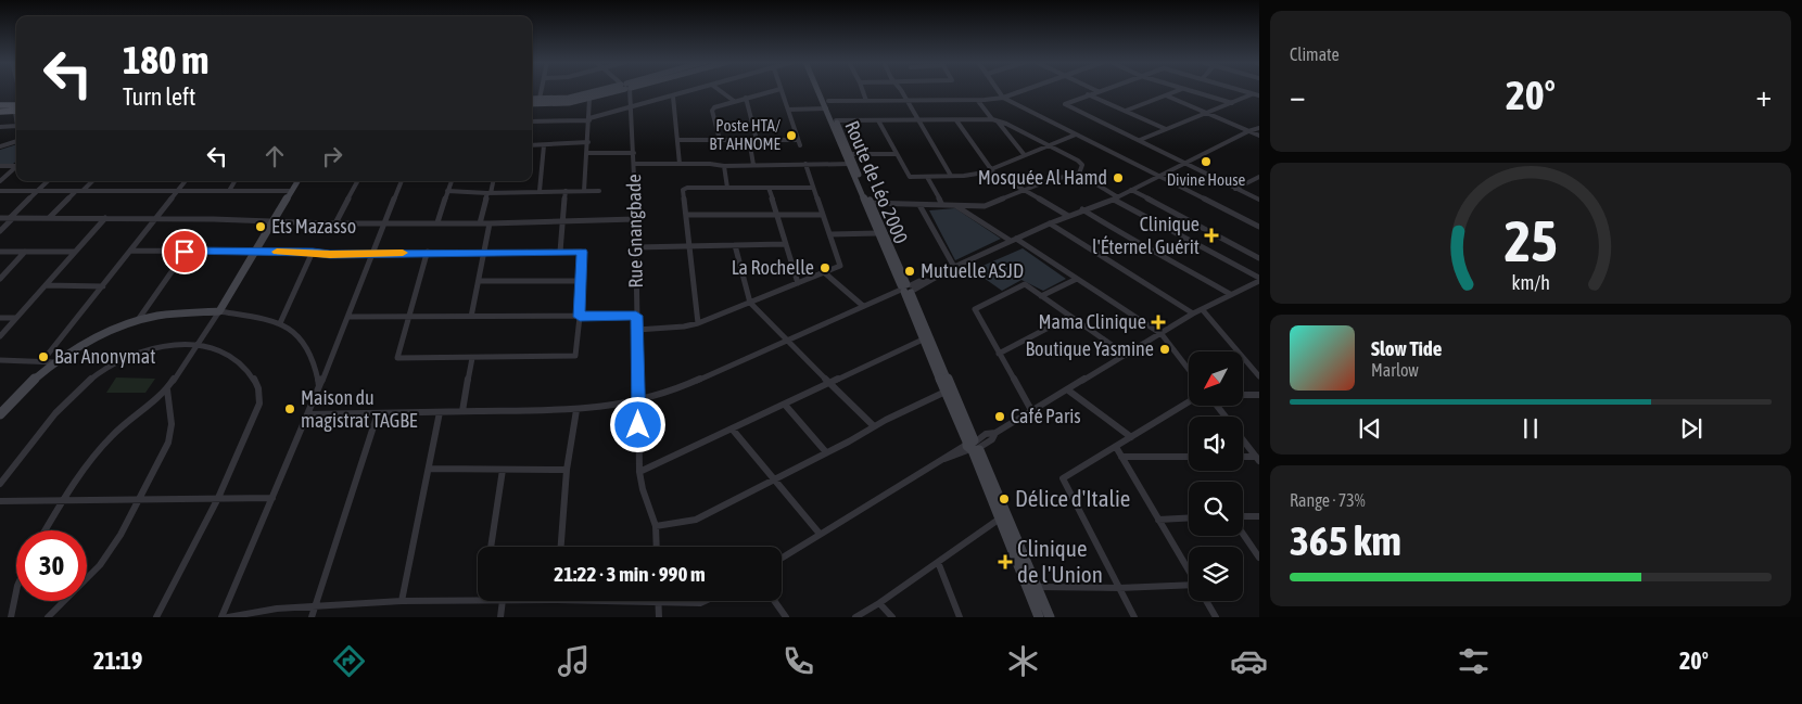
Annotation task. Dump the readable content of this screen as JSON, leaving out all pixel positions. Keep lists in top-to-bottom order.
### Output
{
  "streets": {
    "street": ["Route de Léo 2000", "Rue Gnangbade"]
  },
  "places": {
    "other": [
      "Poste HTA/ BT AHNOME",
      "Divine House",
      "Mosquée Al Hamd",
      "Ets Mazasso",
      "La Rochelle",
      "Mutuelle ASJD",
      "Boutique Yasmine",
      "Bar Anonymat",
      "Maison du magistrat TAGBE",
      "Café Paris",
      "Délice d'Italie"
    ],
    "health": ["Clinique l'Éternel Guérit", "Mama Clinique", "Clinique de l'Union"]
  },
  "north": "bottom left",
  "page": {
    "tile": [
      "Climate",
      ["Range · 73%", "365 km"]
    ],
    "turn": ["180 m", "Turn left"],
    "heat": ["−", "20°", "+"],
    "song": ["Slow Tide", "Marlow"],
    "limit": "30",
    "trip": "21:22 · 3 min · 990 m",
    "tabs": ["21:19", "20°"],
    "gauge": ["25", "km/h"]
  }
}
